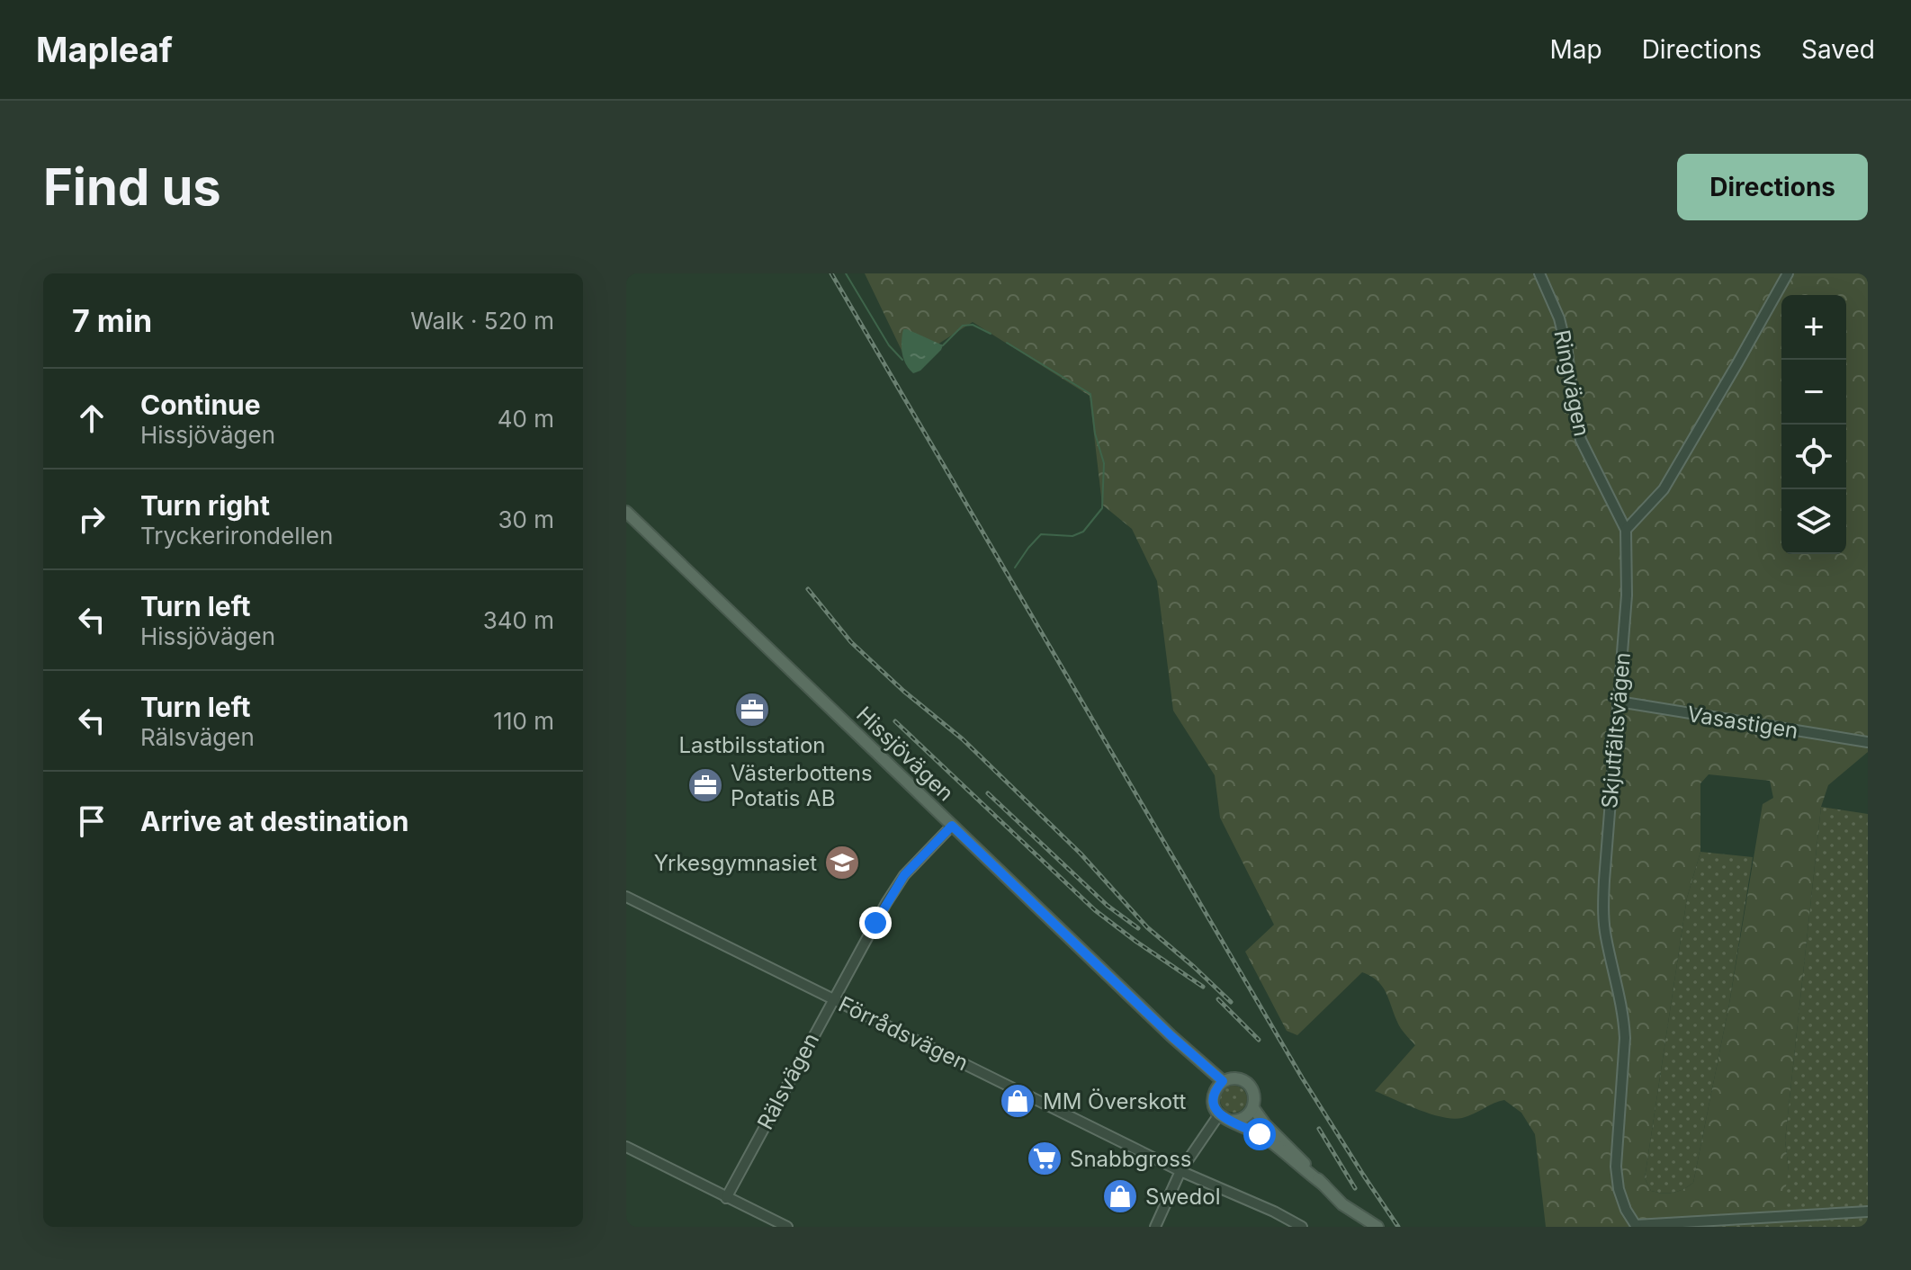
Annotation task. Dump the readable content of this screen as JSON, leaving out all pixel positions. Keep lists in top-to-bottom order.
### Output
{
  "streets": {
    "main road": ["Hissjövägen"],
    "street": [
      "Ringvägen",
      "Vasastigen",
      "Skjutfältsvägen",
      "Förrådsvägen",
      "Rälsvägen"
    ]
  },
  "crossings": [
    ["Ringvägen", "Skjutfältsvägen"],
    ["Vasastigen", "Skjutfältsvägen"],
    ["Hissjövägen", "Rälsvägen"],
    ["Förrådsvägen", "Rälsvägen"]
  ],
  "places": {
    "office": ["Lastbilsstation", "Västerbottens Potatis AB"],
    "school or university": ["Yrkesgymnasiet"],
    "shop": ["MM Överskott", "Swedol"],
    "supermarket": ["Snabbgross"]
  },
  "page": {
    "header": "Mapleaf",
    "nav": ["Map", "Directions", "Saved"],
    "buttons": "Directions",
    "title": "Find us",
    "heading": ["7 min", "Walk · 520 m"],
    "map_buttons": ["+", "−"],
    "list": [
      ["Continue", "Hissjövägen", "40 m"],
      ["Turn right", "Tryckerirondellen", "30 m"],
      ["Turn left", "Hissjövägen", "340 m"],
      ["Turn left", "Rälsvägen", "110 m"],
      "Arrive at destination"
    ]
  }
}
